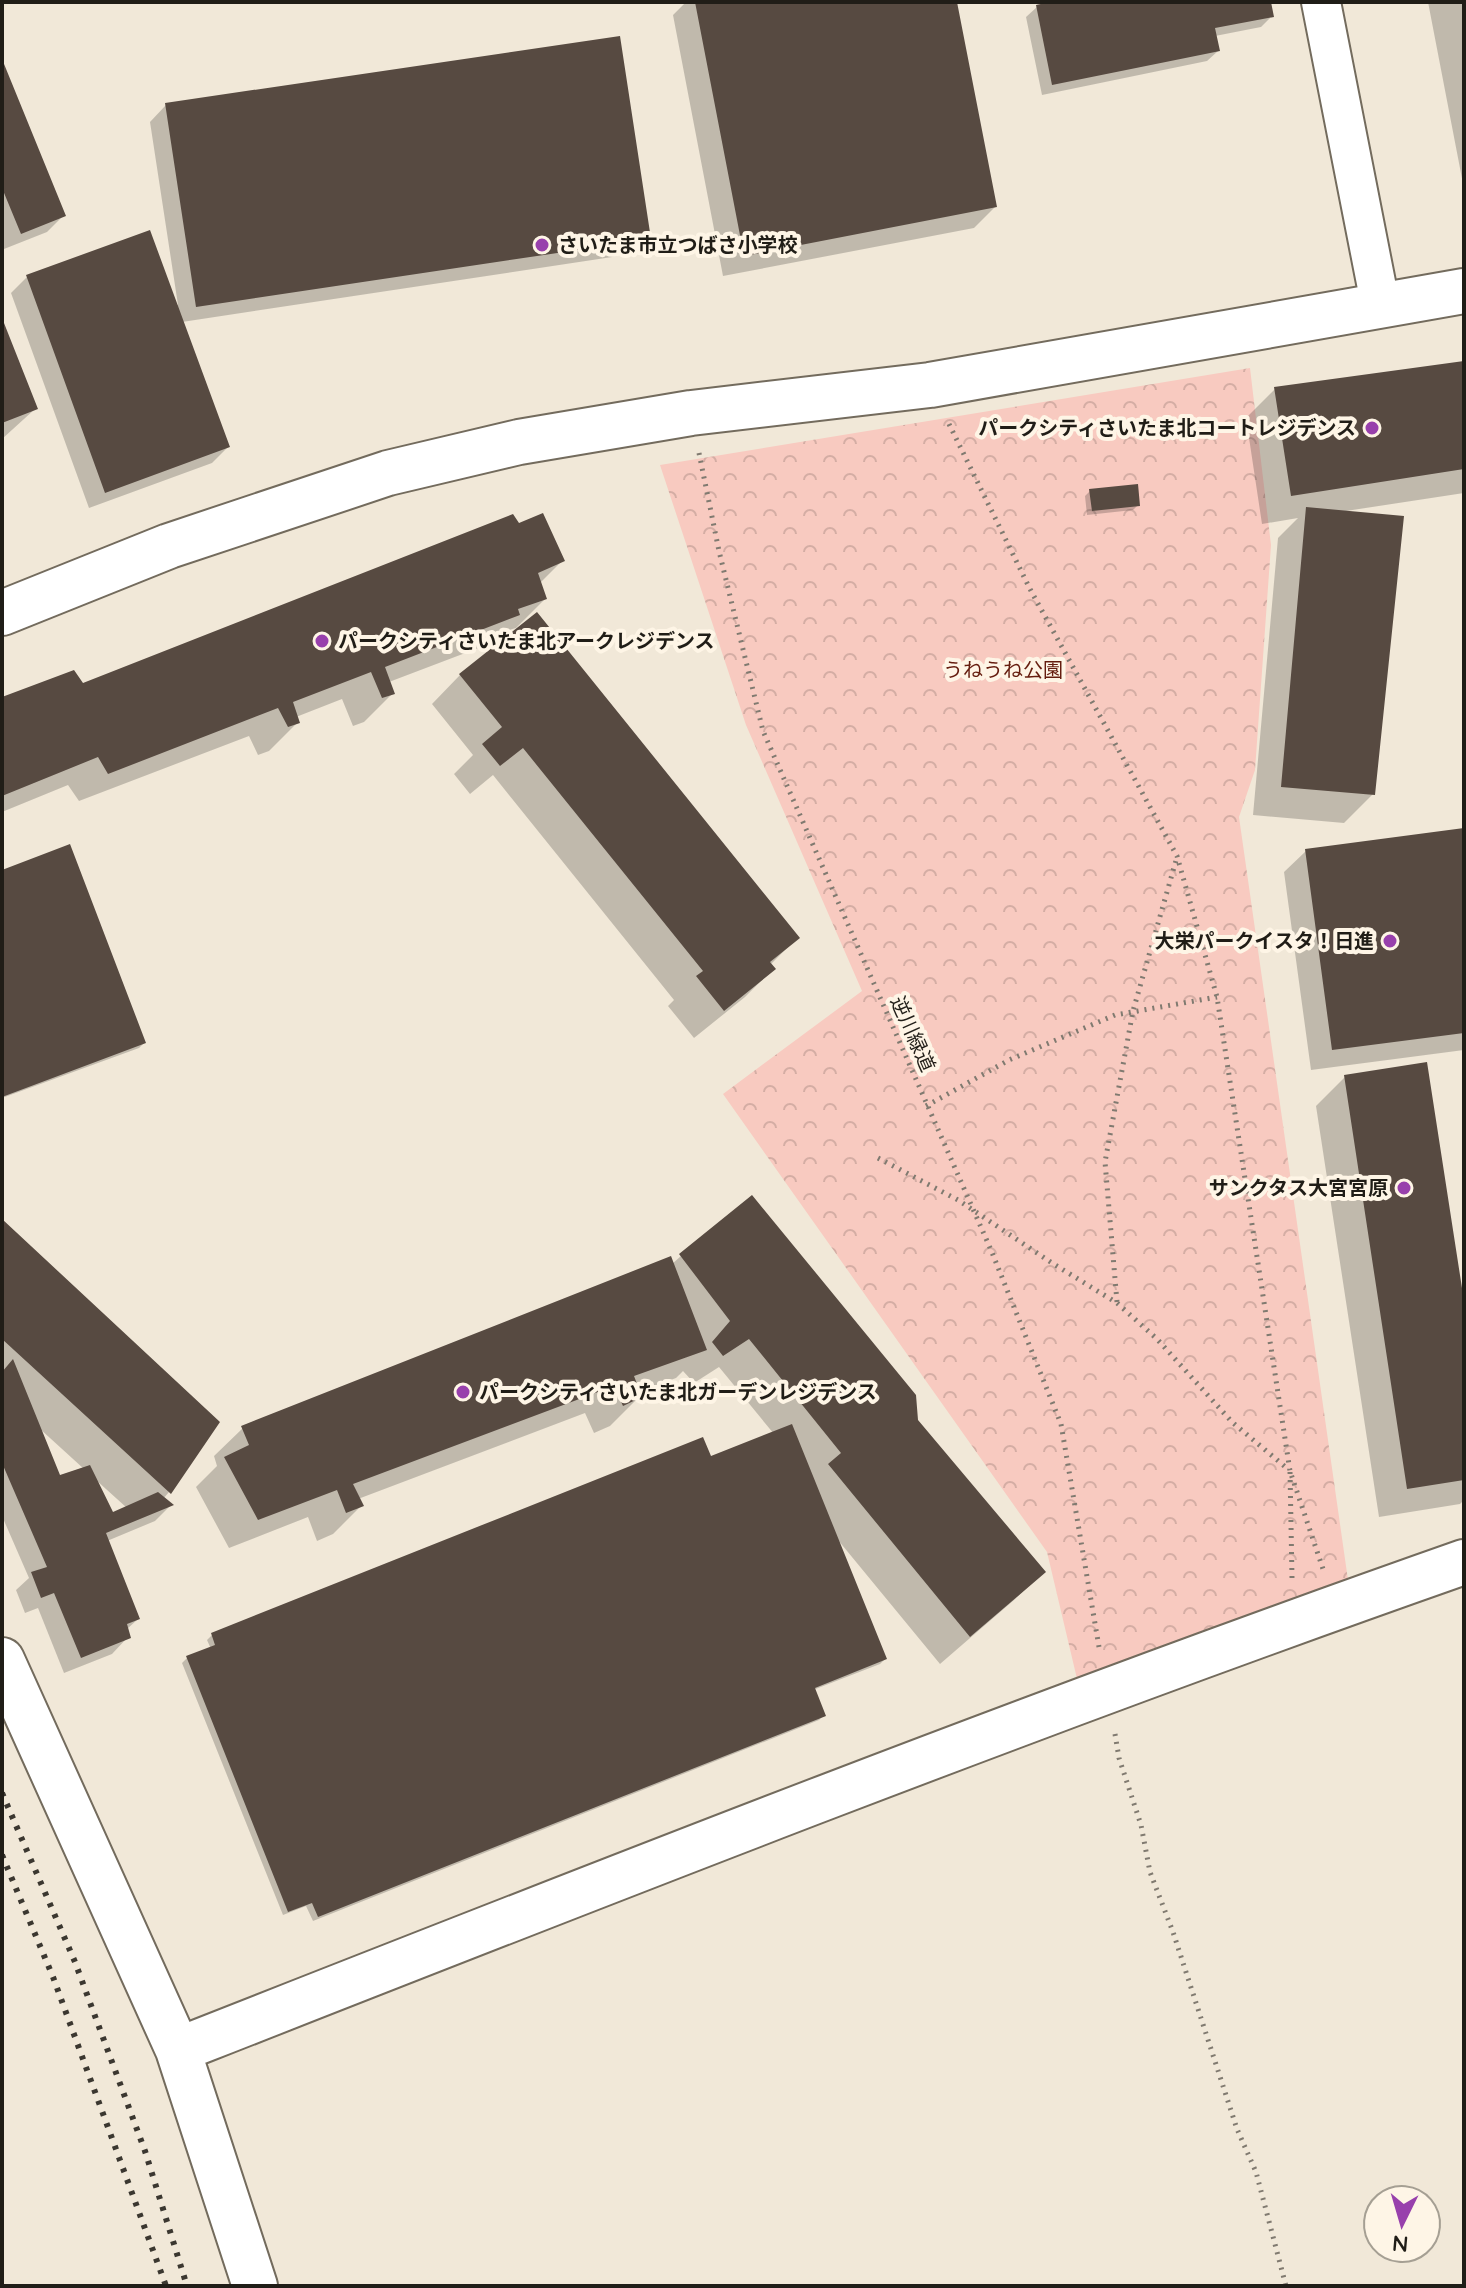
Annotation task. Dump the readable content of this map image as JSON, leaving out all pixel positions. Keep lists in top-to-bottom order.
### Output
{
  "streets": {
    "path": ["逆川緑道"]
  },
  "parks": ["うねうね公園"],
  "places": [
    "さいたま市立つばさ小学校",
    "パークシティさいたま北コートレジデンス",
    "パークシティさいたま北アークレジデンス",
    "大栄パークイスタ！日進",
    "サンクタス大宮宮原",
    "パークシティさいたま北ガーデンレジデンス"
  ],
  "north": "bottom"
}
